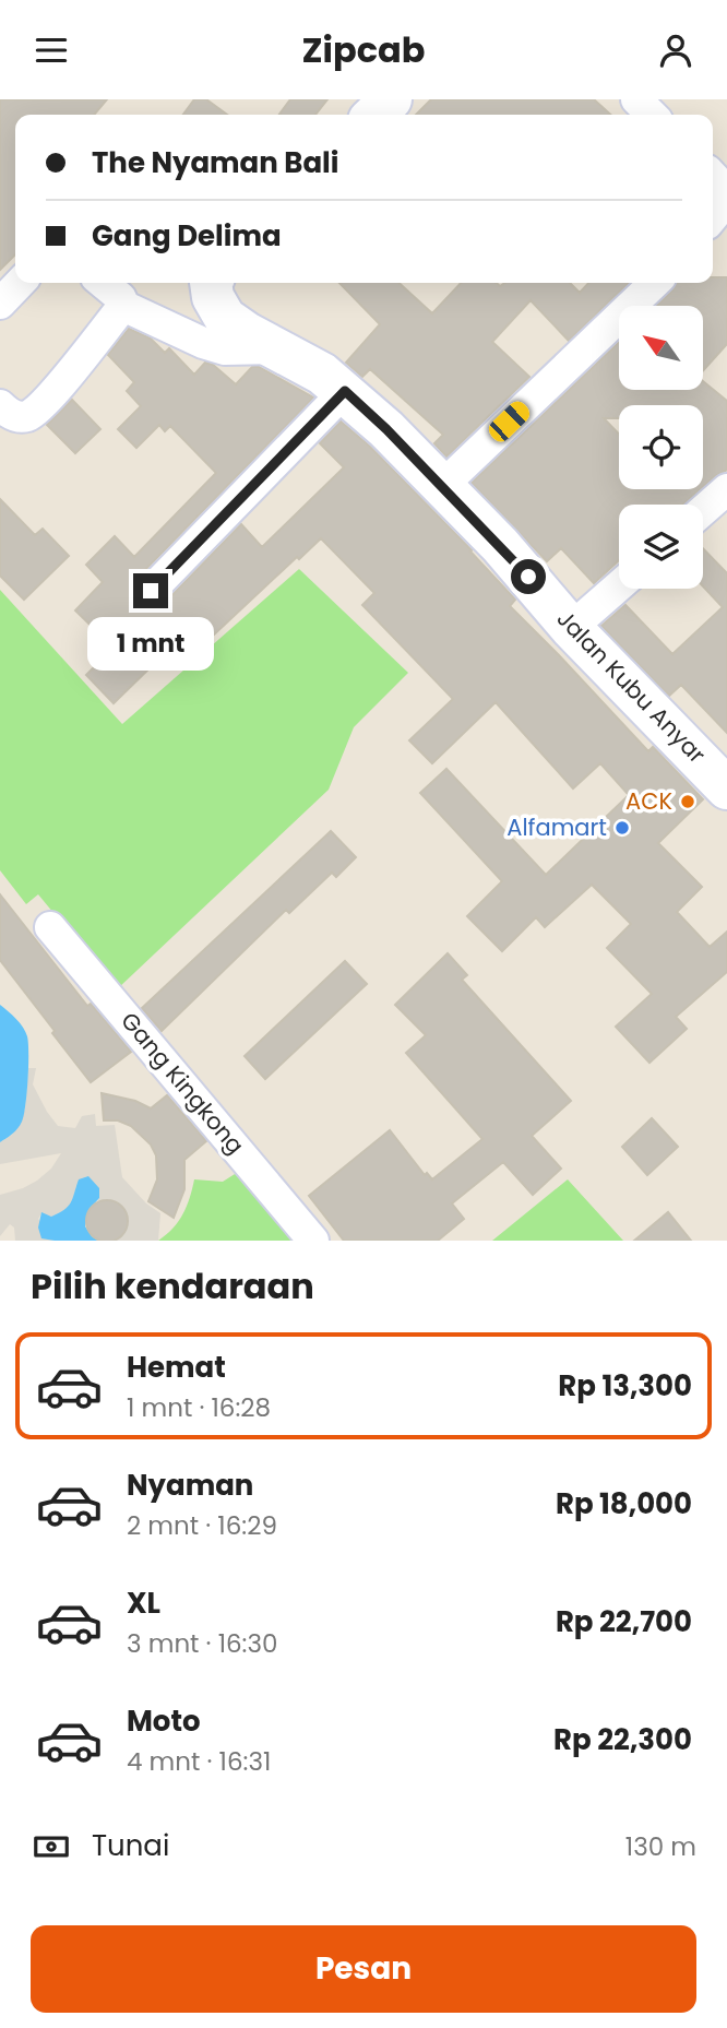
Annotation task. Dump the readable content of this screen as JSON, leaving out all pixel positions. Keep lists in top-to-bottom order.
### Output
{
  "streets": {
    "street": ["Jalan Kubu Anyar", "Gang Kingkong"]
  },
  "places": ["ACK", "Alfamart"],
  "north": "top left",
  "page": {
    "header": "Zipcab",
    "banner": ["The Nyaman Bali", "Gang Delima"],
    "bubble": "1 mnt",
    "heading": "Pilih kendaraan",
    "list": [
      {
        "name": "Hemat",
        "note": "1 mnt · 16:28",
        "value": "Rp 13,300"
      },
      {
        "name": "Nyaman",
        "note": "2 mnt · 16:29",
        "value": "Rp 18,000"
      },
      {
        "name": "XL",
        "note": "3 mnt · 16:30",
        "value": "Rp 22,700"
      },
      {
        "name": "Moto",
        "note": "4 mnt · 16:31",
        "value": "Rp 22,300"
      }
    ],
    "pay": ["Tunai", "130 m"],
    "buttons": "Pesan"
  }
}
